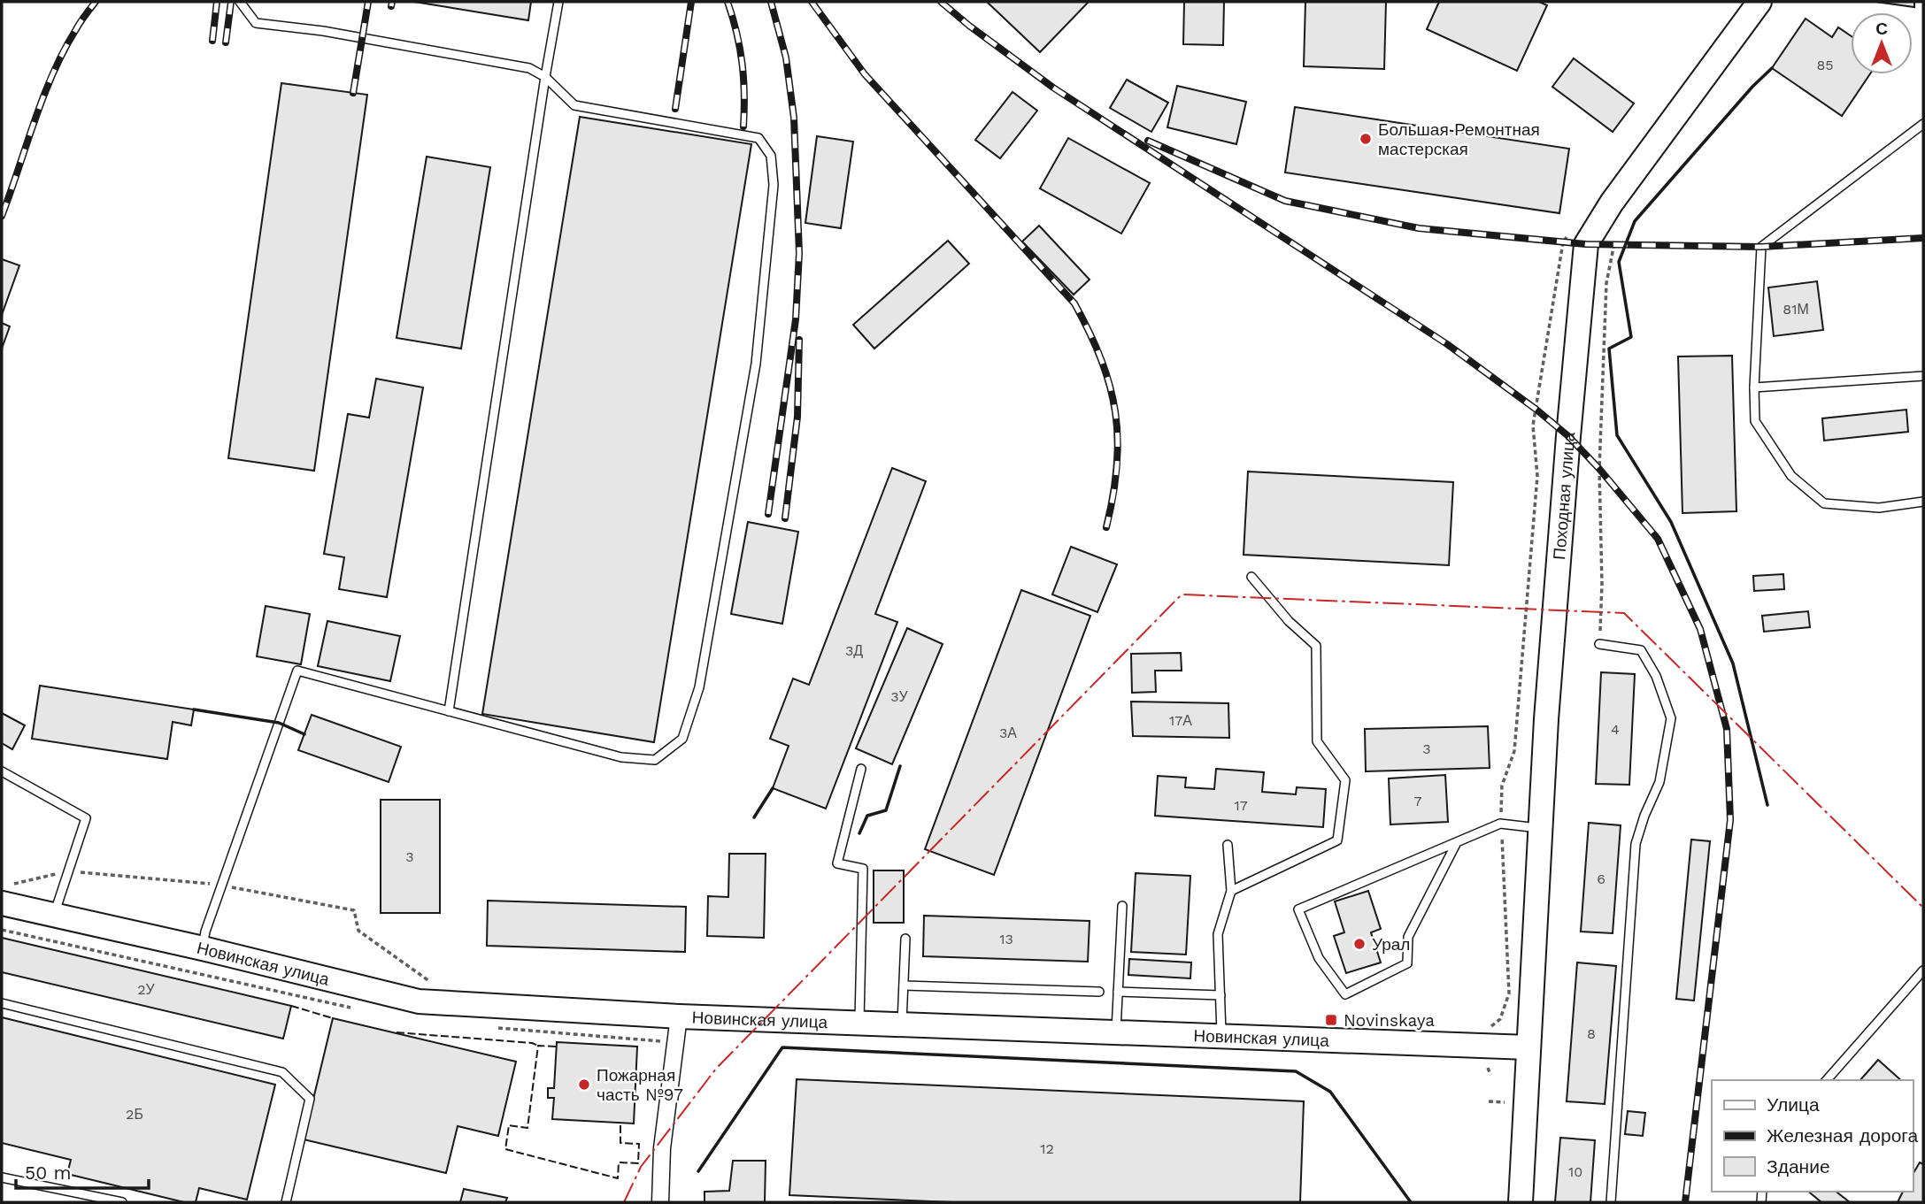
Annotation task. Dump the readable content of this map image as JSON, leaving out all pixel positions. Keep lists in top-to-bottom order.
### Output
{
  "streets": {
    "main road": ["Походная улица", "Новинская улица"]
  },
  "crossings": [
    ["Походная улица", "Новинская улица"]
  ],
  "places": {
    "other": ["Большая Ремонтная мастерская", "Урал", "Пожарная часть №97"],
    "transit": ["Novinskaya"]
  },
  "house_numbers": [
    "85",
    "81М",
    "3Д",
    "3У",
    "17А",
    "4",
    "3А",
    "3",
    "7",
    "17",
    "3",
    "6",
    "13",
    "2У",
    "8",
    "2Б",
    "12",
    "10"
  ],
  "legend": ["Улица", "Железная дорога", "Здание"],
  "scale_bar": "50 m",
  "north": "top"
}
